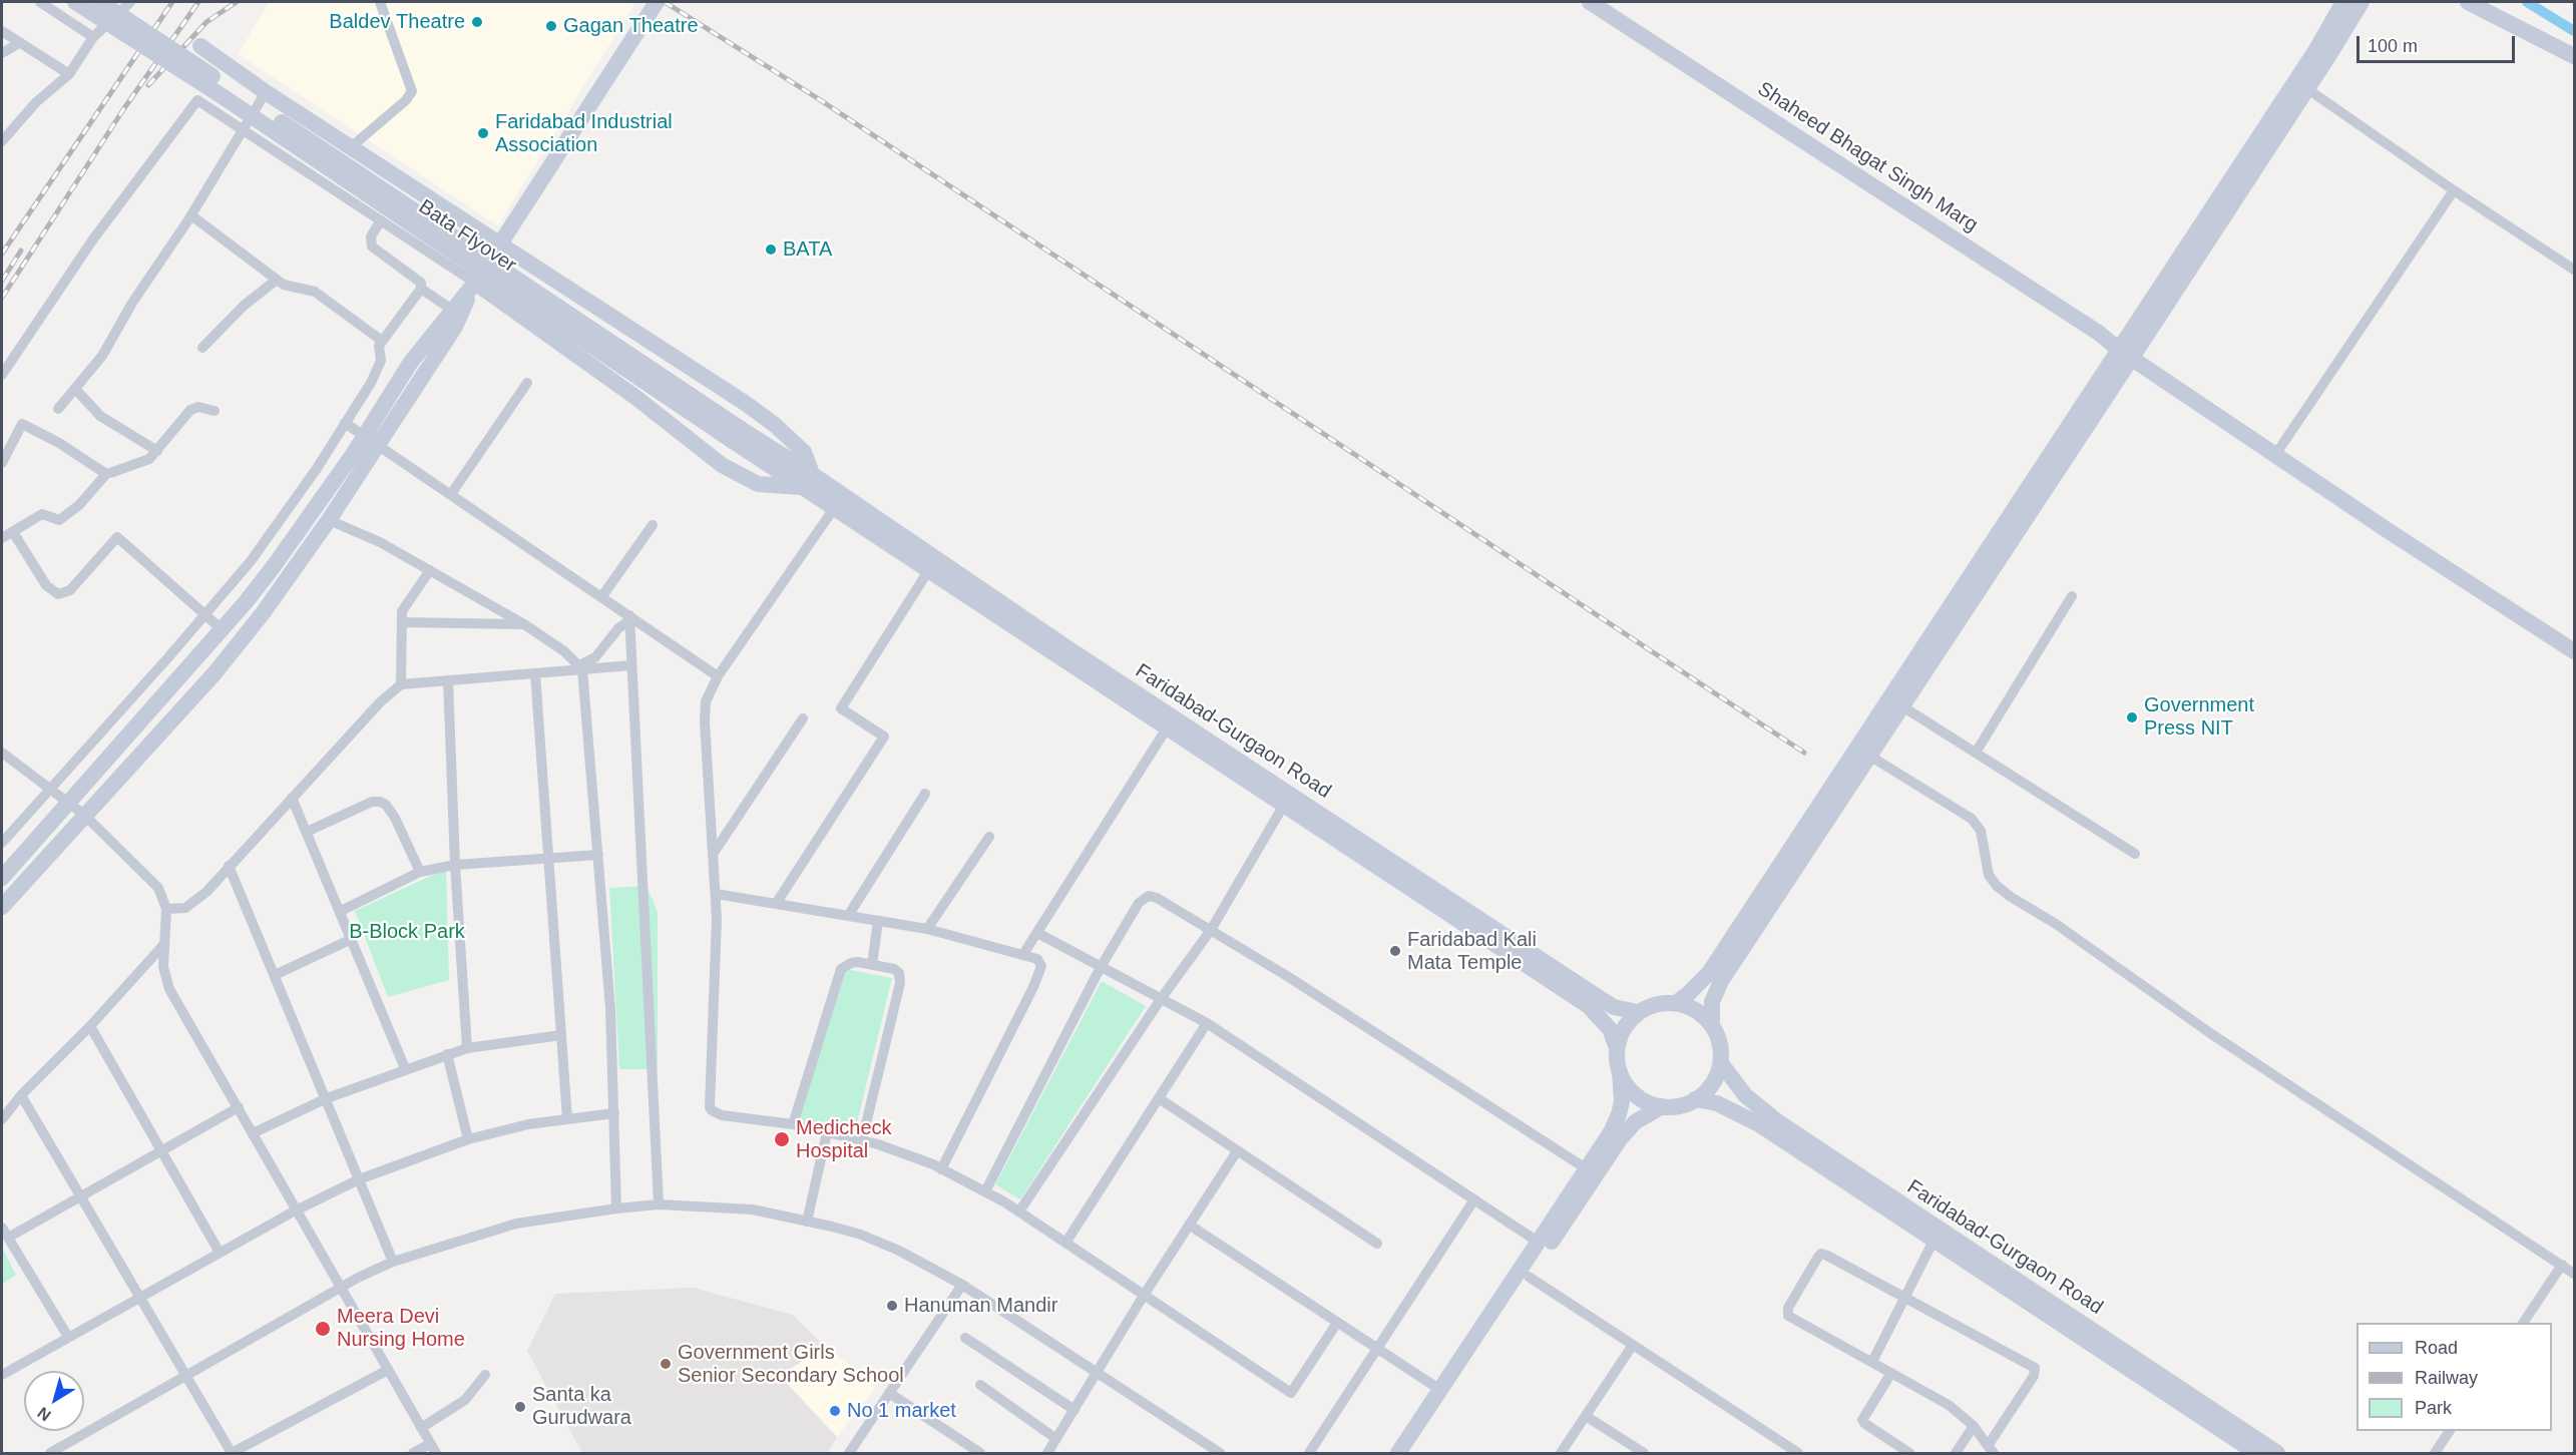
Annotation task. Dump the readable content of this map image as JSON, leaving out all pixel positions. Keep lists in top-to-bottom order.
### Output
{
  "streets": {
    "street": ["Shaheed Bhagat Singh Marg", "Bata Flyover", "Faridabad-Gurgaon Road"]
  },
  "crossings": [
    ["Bata Flyover", "Faridabad-Gurgaon Road"]
  ],
  "parks": ["B-Block Park"],
  "places": [
    "Baldev Theatre",
    "Gagan Theatre",
    "Faridabad Industrial Association",
    "BATA",
    "Government Press NIT",
    "Faridabad Kali Mata Temple",
    "Medicheck Hospital",
    "Hanuman Mandir",
    "Meera Devi Nursing Home",
    "Government Girls Senior Secondary School",
    "Santa ka Gurudwara",
    "No 1 market"
  ],
  "legend": ["Road", "Railway", "Park"],
  "scale_bar": "100 m",
  "north": "bottom left"
}
